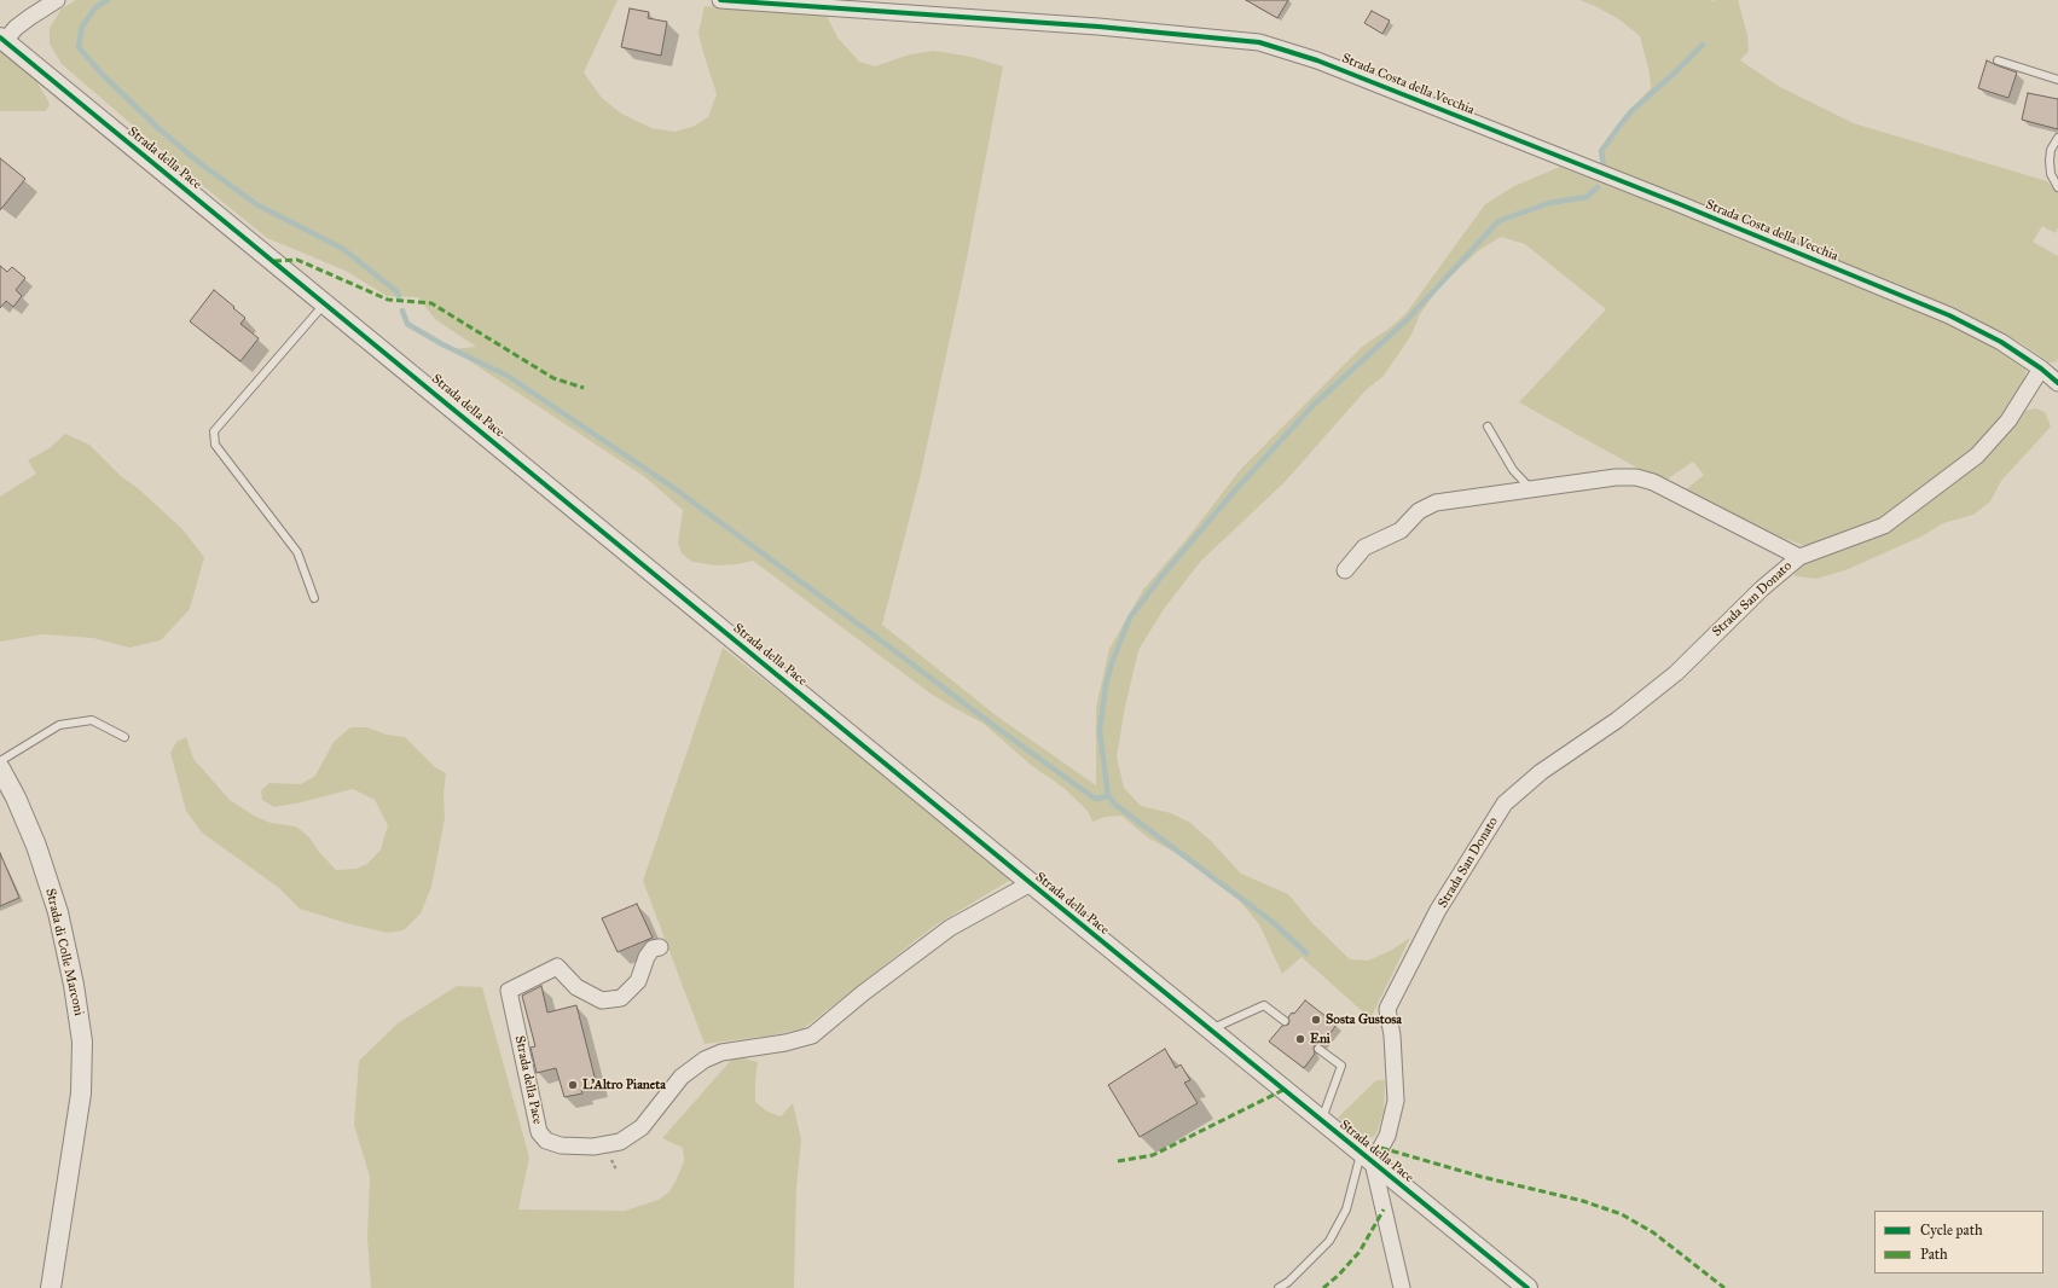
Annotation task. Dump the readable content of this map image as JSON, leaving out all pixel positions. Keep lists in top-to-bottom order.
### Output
{
  "streets": {
    "street": [
      "Strada Costa della Vecchia",
      "Strada della Pace",
      "Strada San Donato",
      "Strada di Colle Marconi"
    ]
  },
  "crossings": [
    ["Strada Costa della Vecchia", "Strada San Donato"],
    ["Strada della Pace", "Strada San Donato"]
  ],
  "places": ["Sosta Gustosa", "Eni", "L'Altro Pianeta"],
  "legend": ["Cycle path", "Path"]
}
